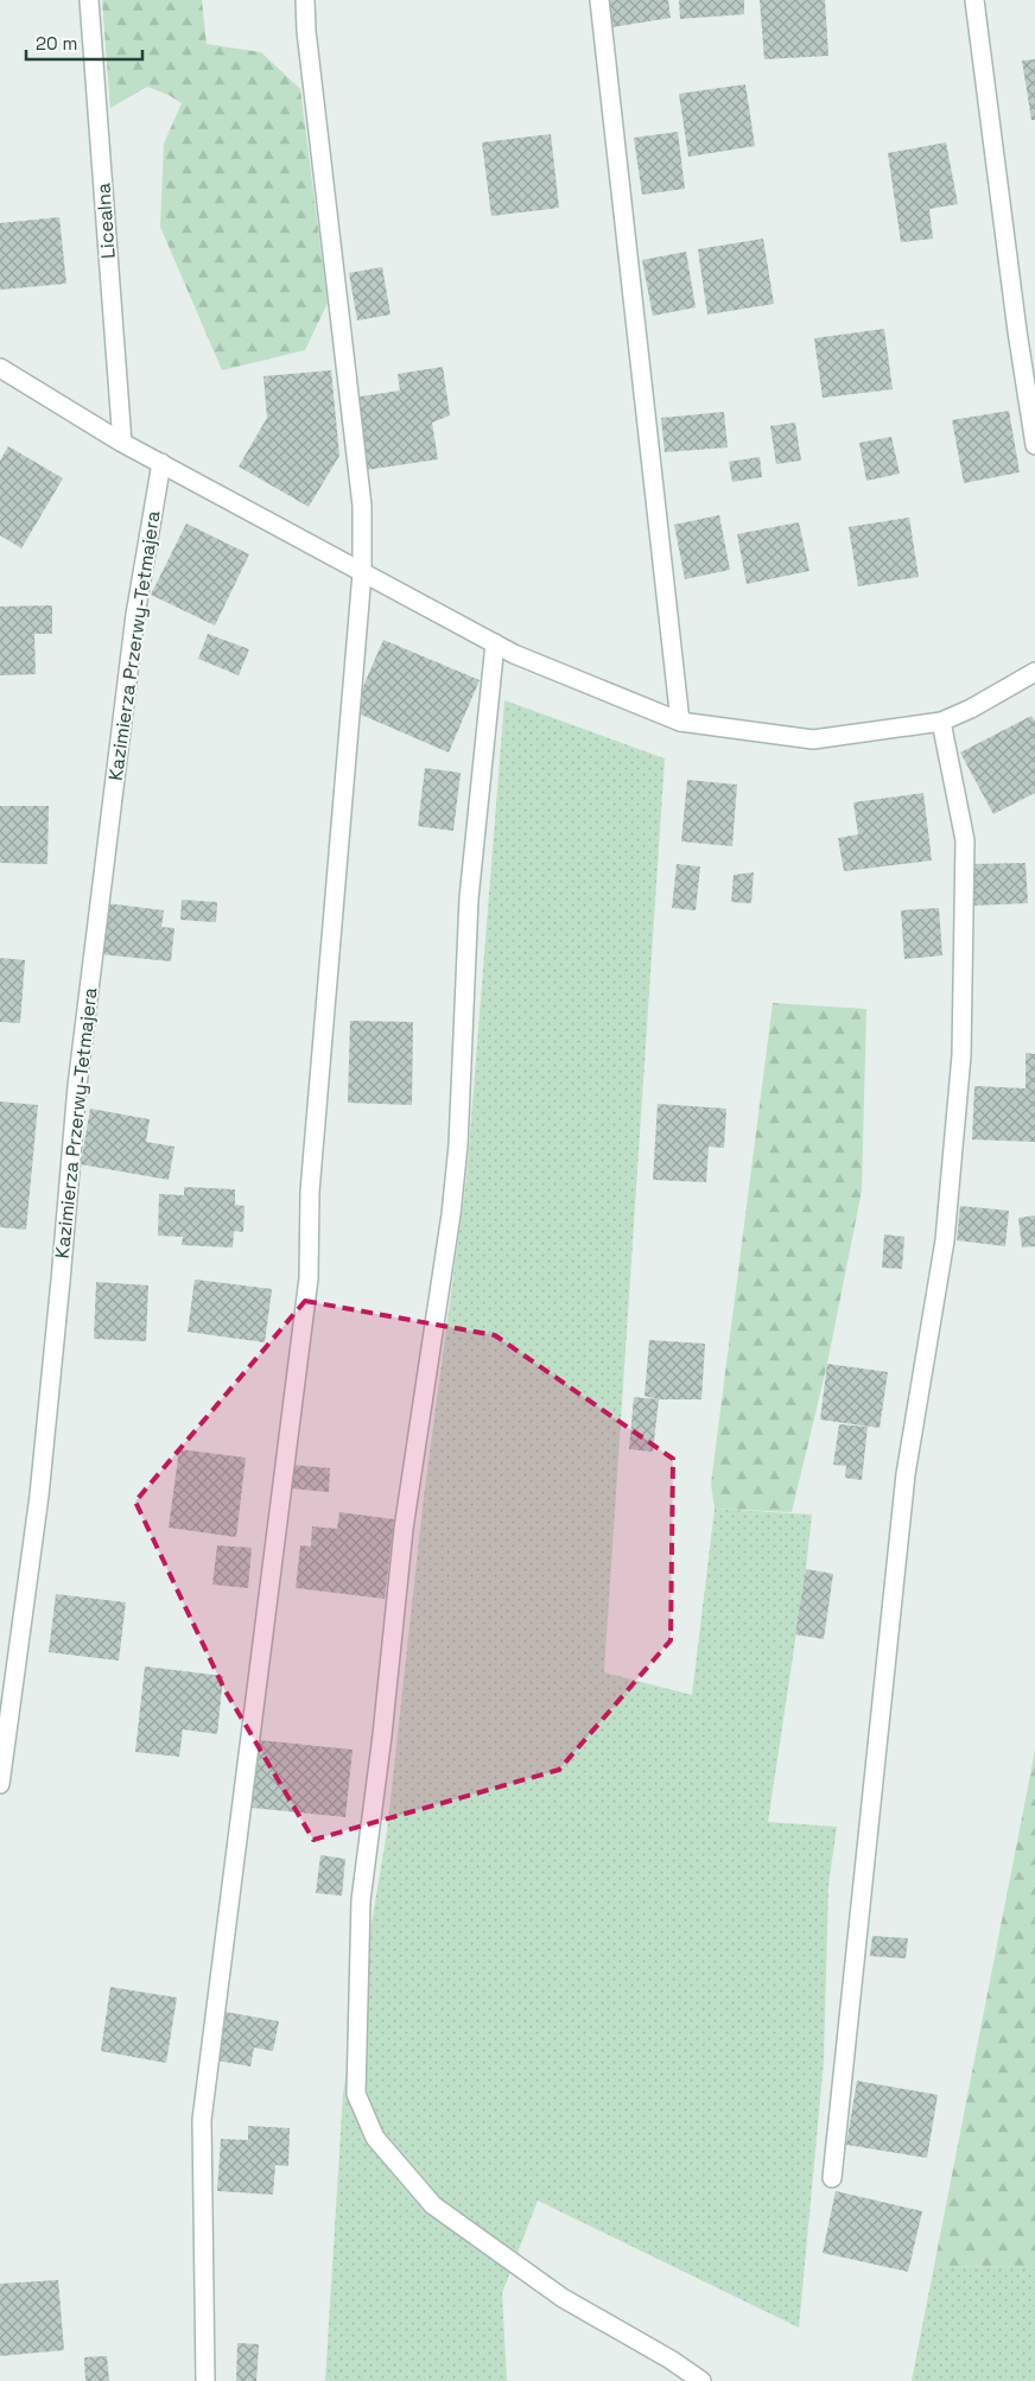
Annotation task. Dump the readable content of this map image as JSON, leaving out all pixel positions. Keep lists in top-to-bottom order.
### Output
{
  "streets": {
    "street": ["Licealna", "Kazimierza Przerwy-Tetmajera"]
  },
  "scale_bar": "20 m"
}
